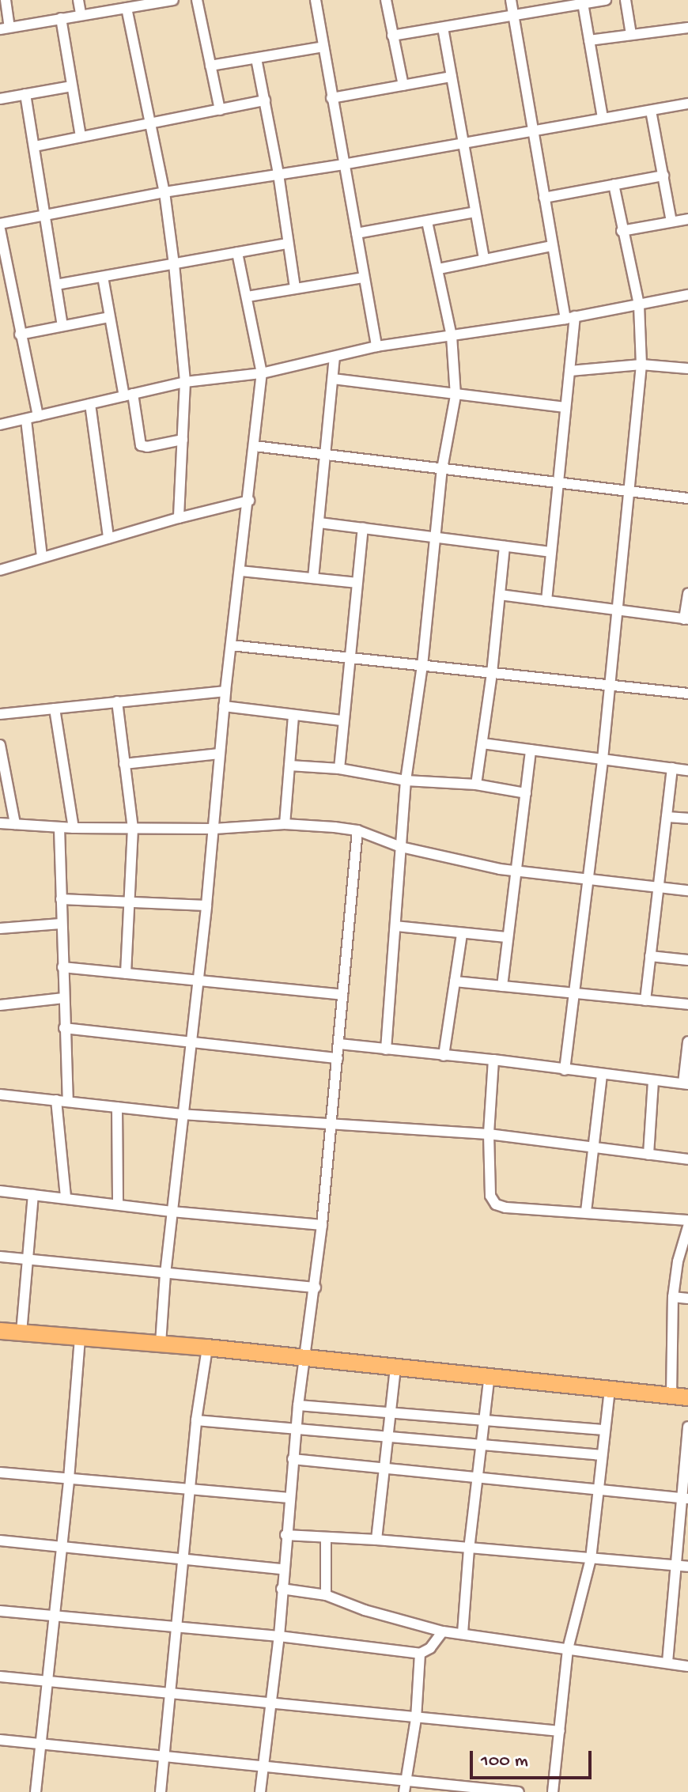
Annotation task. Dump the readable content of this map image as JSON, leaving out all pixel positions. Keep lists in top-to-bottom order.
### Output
{
  "scale_bar": "100 m"
}
